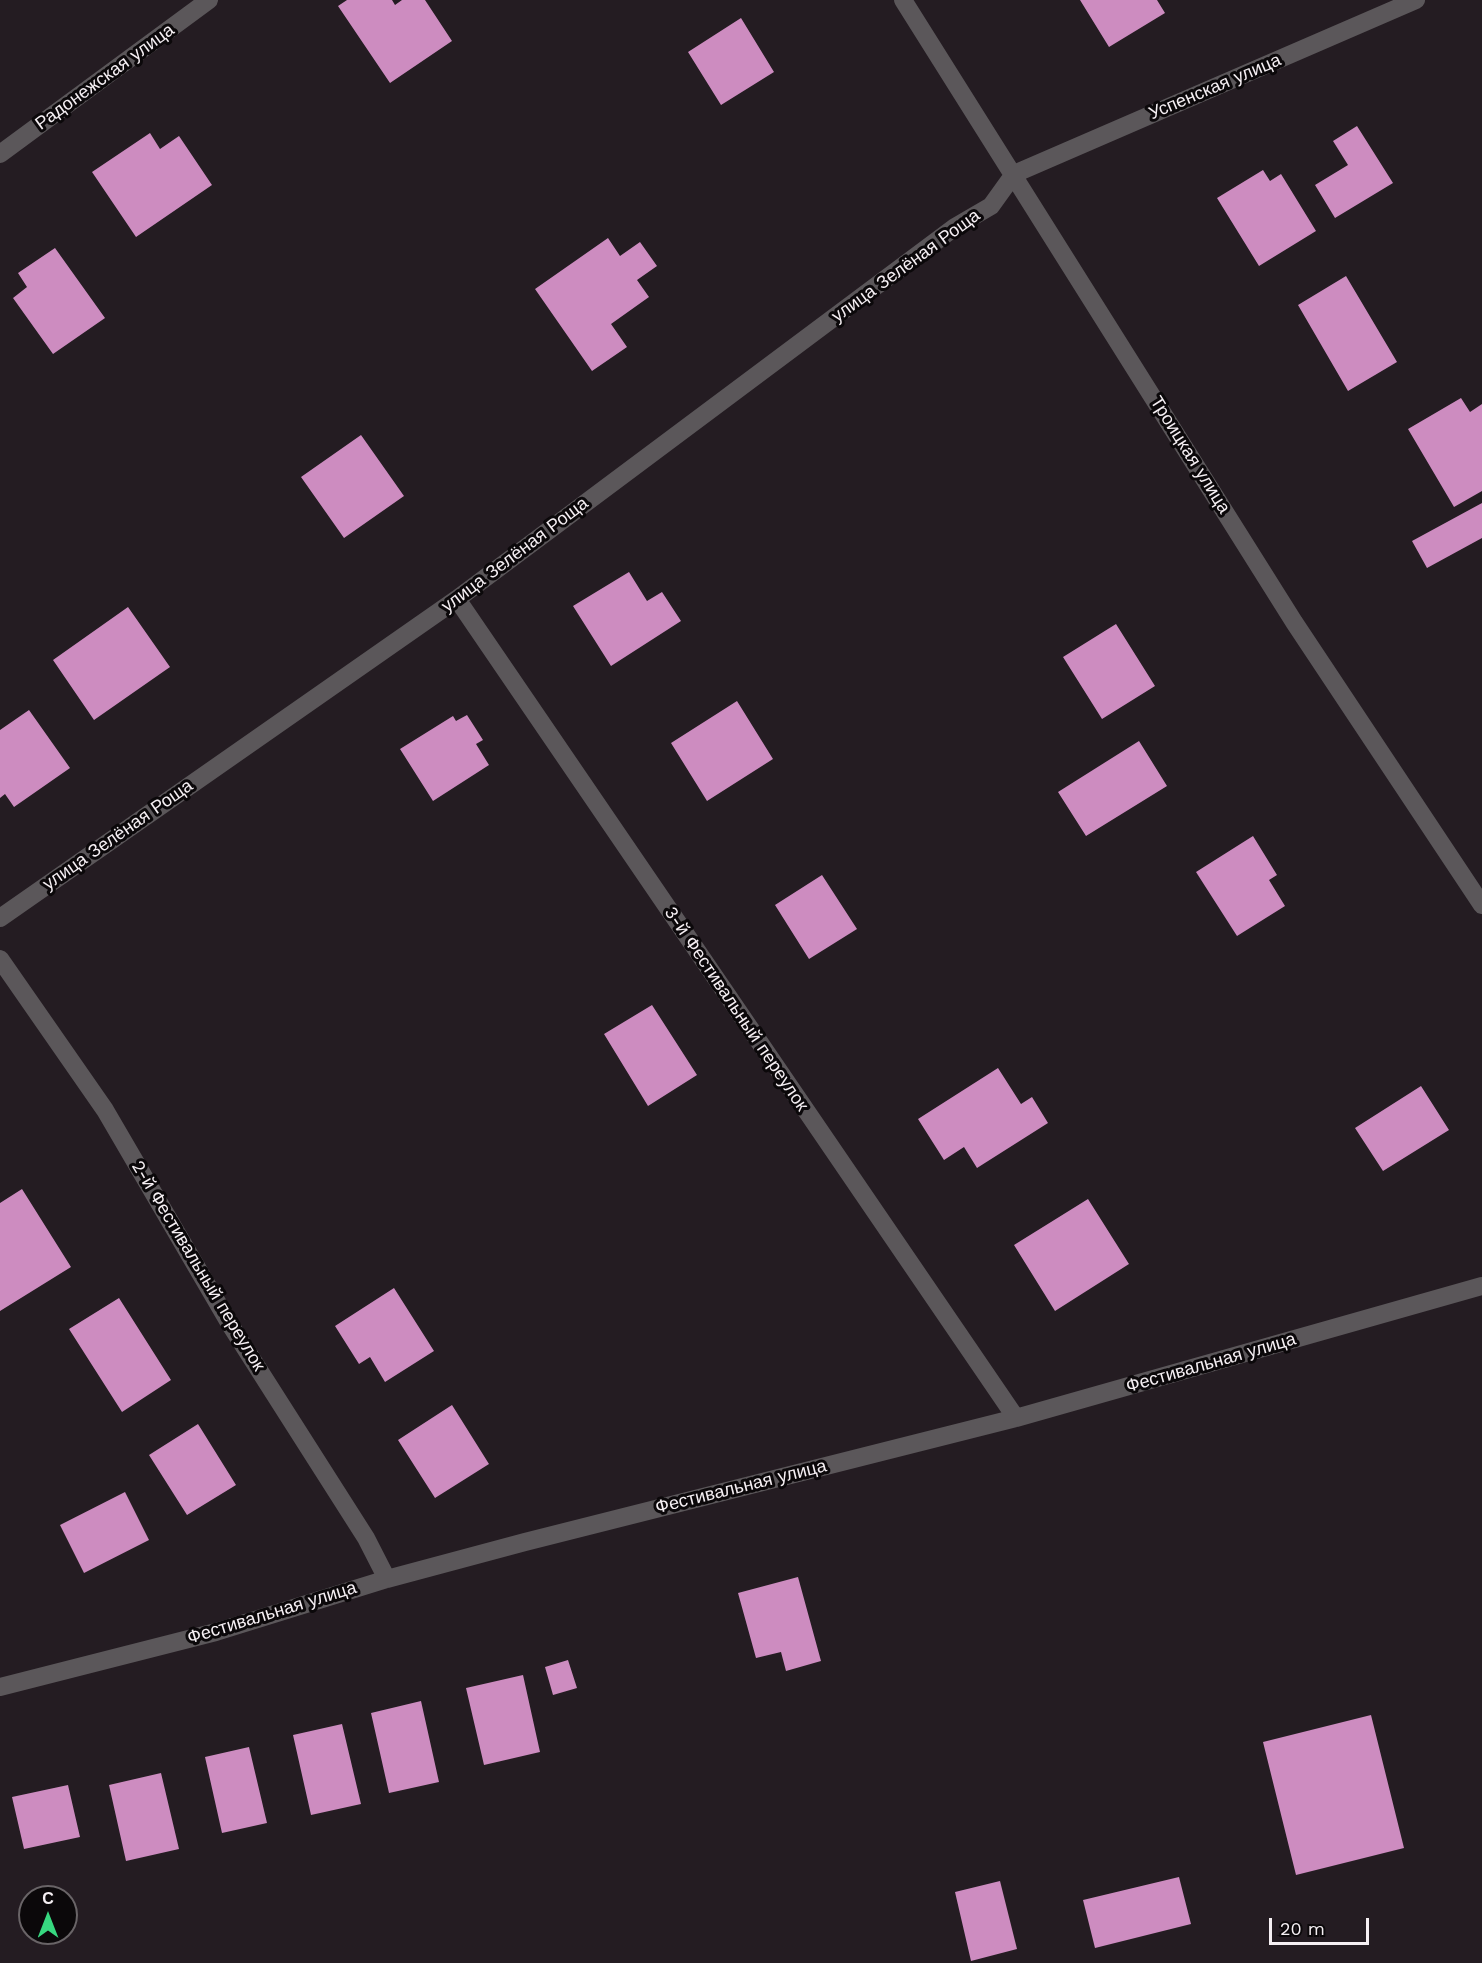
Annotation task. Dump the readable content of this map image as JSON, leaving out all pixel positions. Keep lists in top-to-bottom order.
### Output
{
  "streets": {
    "street": [
      "Радонежская улица",
      "Успенская улица",
      "улица Зелёная Роща",
      "Троицкая улица",
      "3-й Фестивальный переулок",
      "2-й Фестивальный переулок",
      "Фестивальная улица"
    ]
  },
  "crossings": [
    ["Успенская улица", "улица Зелёная Роща"],
    ["Успенская улица", "Троицкая улица"],
    ["улица Зелёная Роща", "Троицкая улица"],
    ["улица Зелёная Роща", "3-й Фестивальный переулок"],
    ["3-й Фестивальный переулок", "Фестивальная улица"],
    ["2-й Фестивальный переулок", "Фестивальная улица"]
  ],
  "scale_bar": "20 m",
  "north": "top"
}
